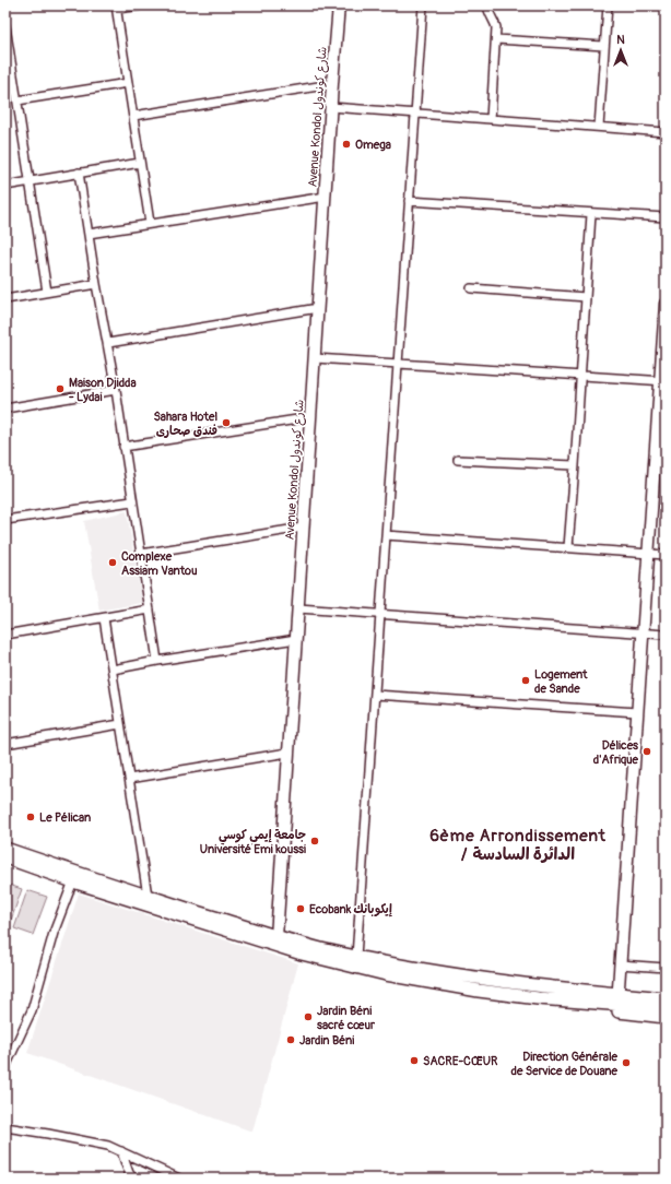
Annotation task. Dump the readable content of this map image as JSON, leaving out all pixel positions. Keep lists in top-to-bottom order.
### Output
{
  "streets": {
    "street": ["Avenue Kondol شارع كوندول"]
  },
  "districts": ["6ème Arrondissement / الدائرة السادسة"],
  "places": [
    "Omega",
    "Maison Djidda - Lydai",
    "Sahara Hotel فندق صحارى",
    "Complexe Assiam Vantou",
    "Logement de Sande",
    "Délices d'Afrique",
    "Le Pélican",
    "جامعة إيمي كوسي Université Emi koussi",
    "Ecobank إيكوبانك",
    "Jardin Béni sacré cœur",
    "Jardin Béni",
    "SACRE-CŒUR",
    "Direction Générale de Service de Douane"
  ],
  "north": "top"
}
